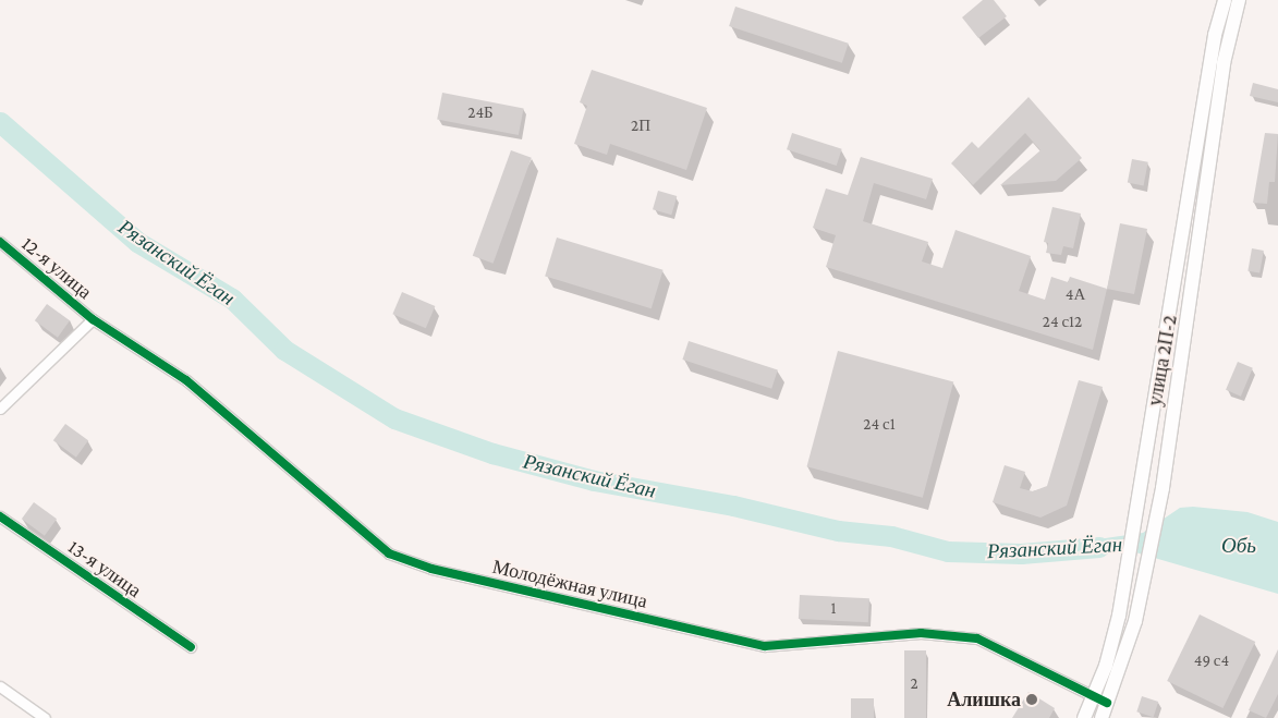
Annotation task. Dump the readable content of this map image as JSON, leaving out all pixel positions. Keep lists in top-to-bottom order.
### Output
{
  "streets": {
    "main road": ["улица 2П-2"],
    "street": ["12-я улица", "13-я улица", "Молодёжная улица"]
  },
  "crossings": [
    ["12-я улица", "Молодёжная улица"],
    ["улица 2П-2", "Молодёжная улица"]
  ],
  "water": ["Рязанский Ёган", "Обь"],
  "places": ["Алишка"],
  "house_numbers": [
    "24Б",
    "2П",
    "4А",
    "24 с12",
    "24 с1",
    "1",
    "49 с4",
    "2"
  ]
}
